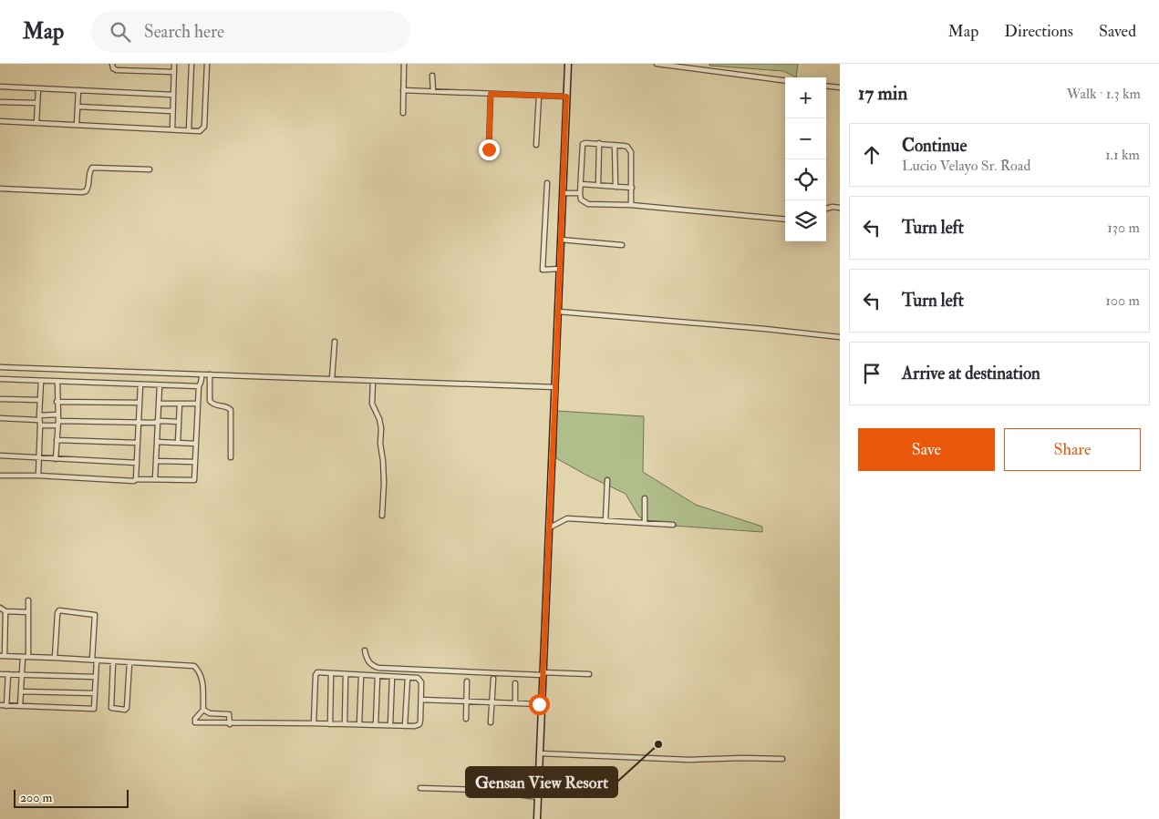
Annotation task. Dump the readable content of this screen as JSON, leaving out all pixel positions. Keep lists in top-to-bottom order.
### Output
{
  "places": ["Gensan View Resort"],
  "scale_bar": "200 m",
  "page": {
    "header": "Map",
    "search": "Search here",
    "nav": ["Map", "Directions", "Saved"],
    "heading": ["17 min", "Walk · 1.3 km"],
    "map_buttons": ["+", "−"],
    "list": [
      ["Continue", "Lucio Velayo Sr. Road", "1.1 km"],
      ["Turn left", "130 m"],
      ["Turn left", "100 m"],
      "Arrive at destination"
    ],
    "buttons": ["Save", "Share"],
    "scale": "200 m"
  }
}
